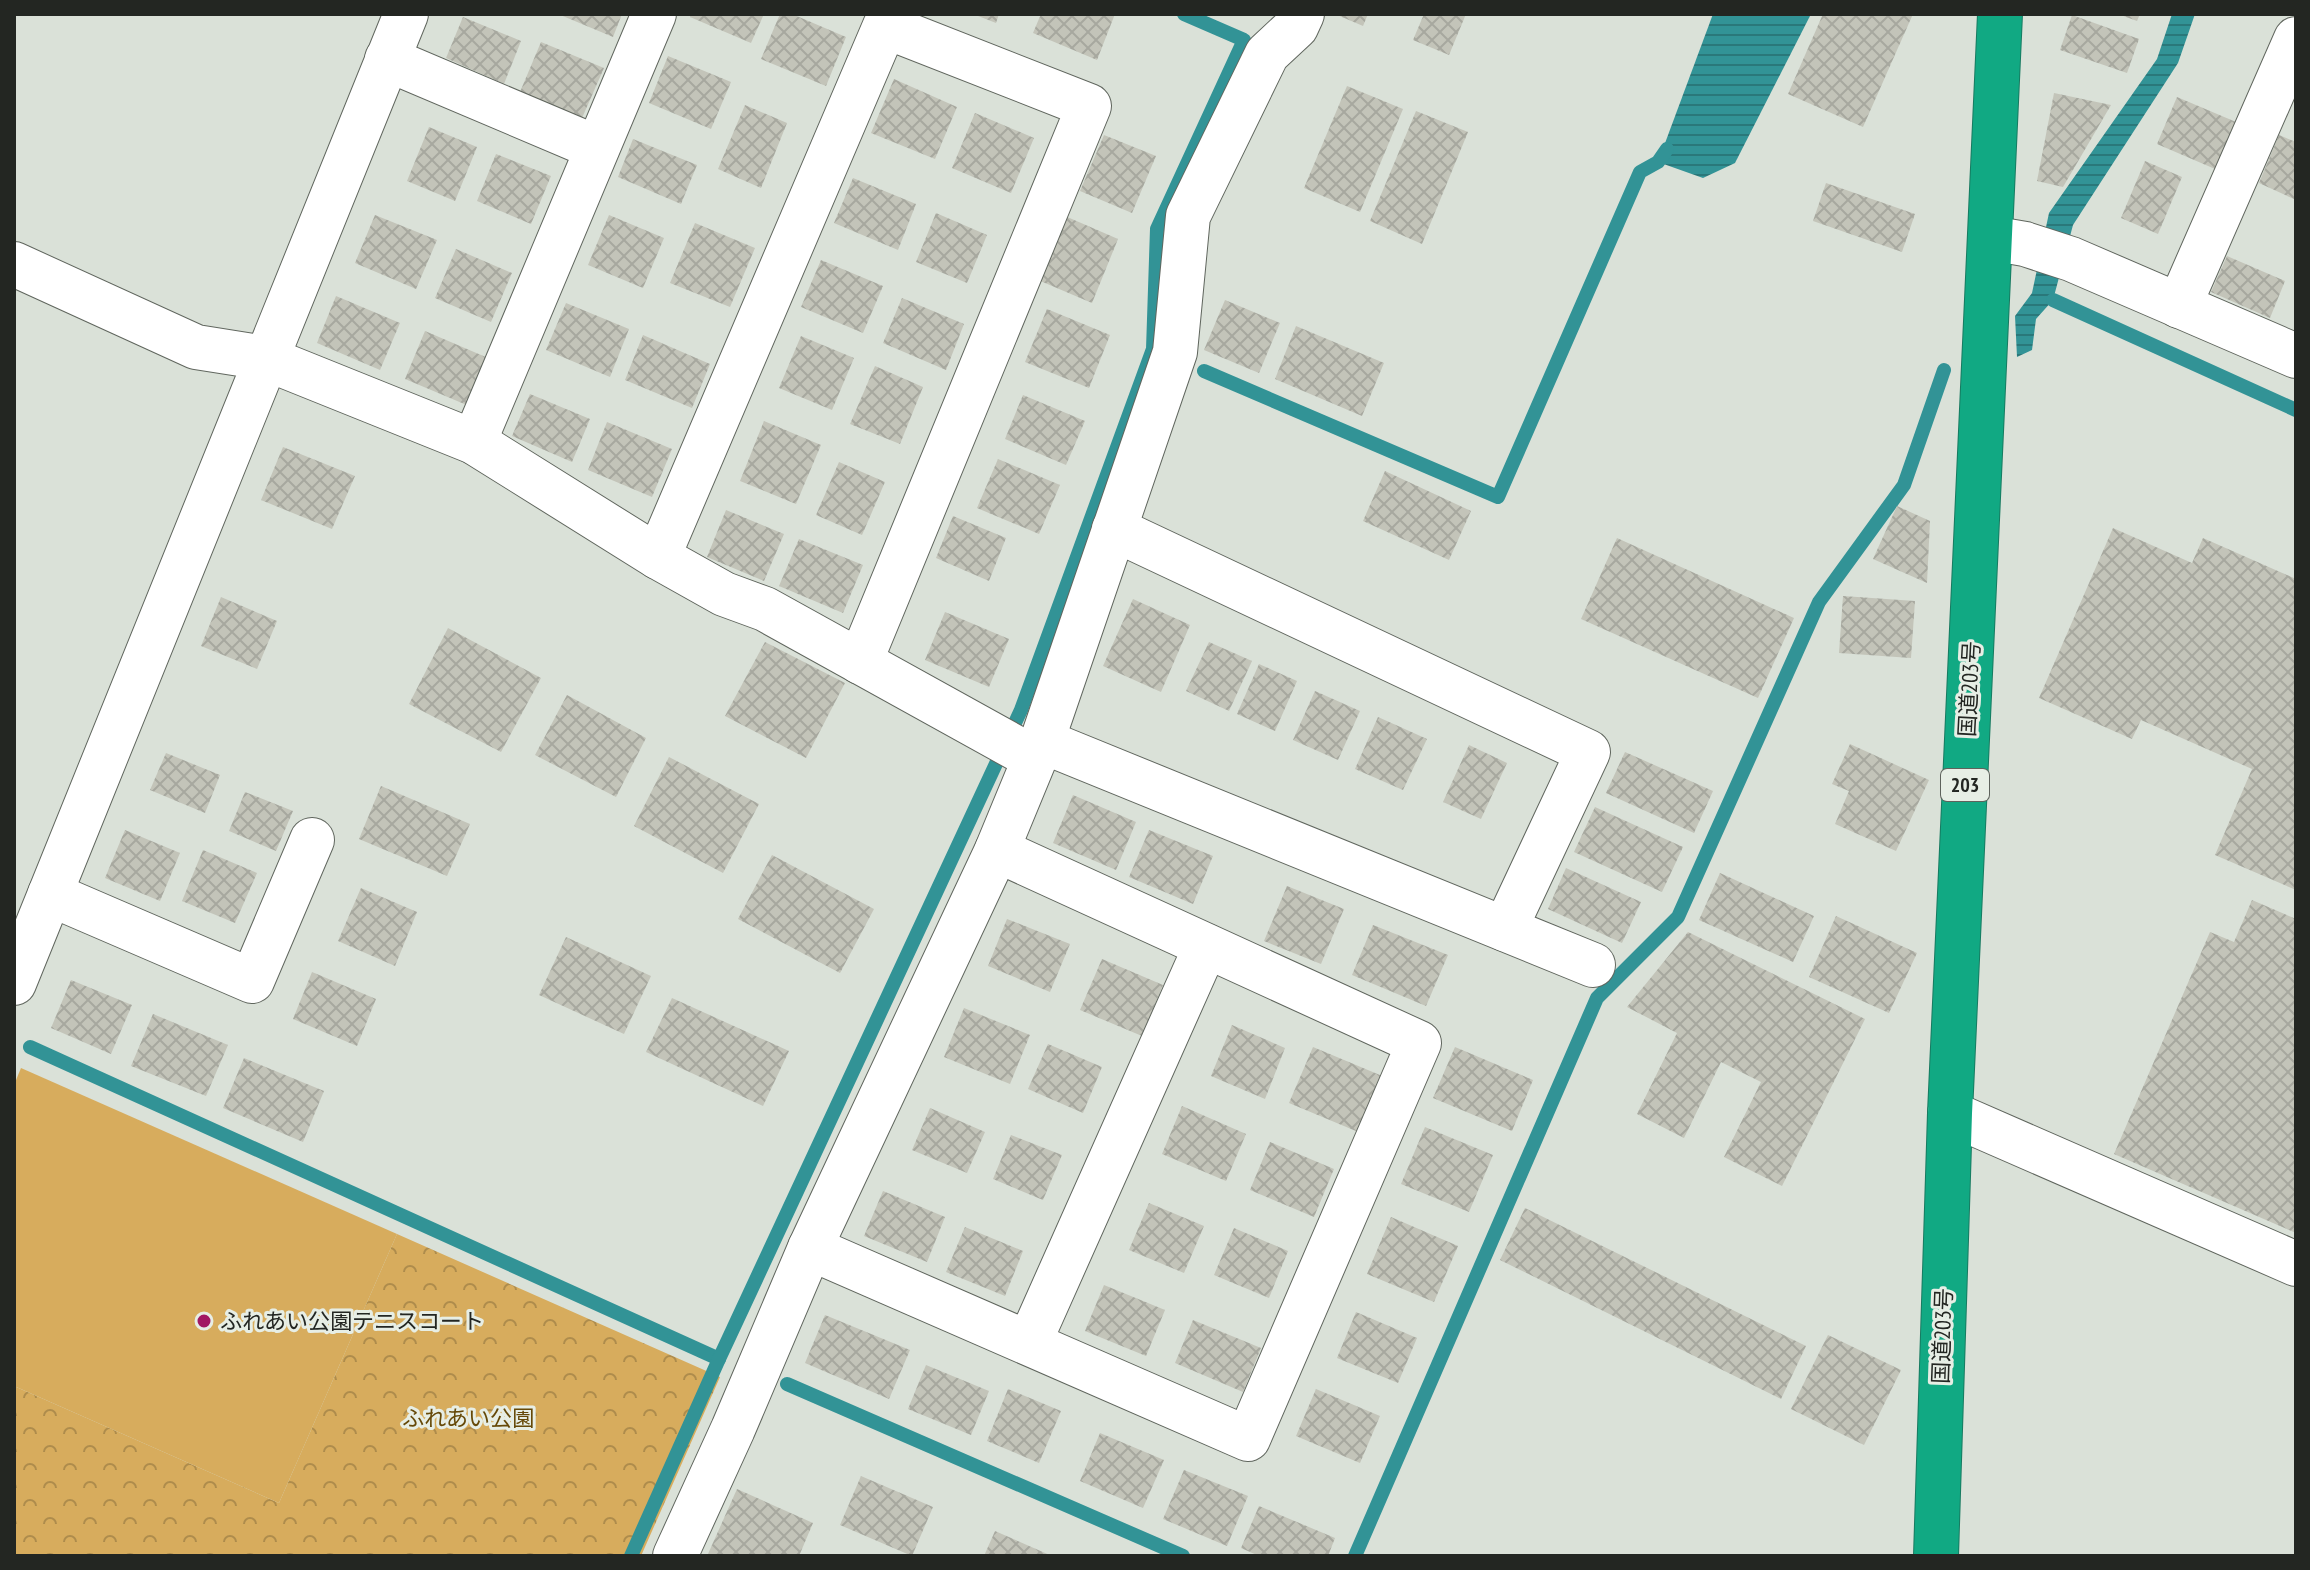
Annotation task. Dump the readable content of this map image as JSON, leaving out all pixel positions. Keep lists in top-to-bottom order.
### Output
{
  "streets": {
    "highway": ["国道203号", "203"]
  },
  "parks": ["ふれあい公園"],
  "places": ["ふれあい公園テニスコート"]
}
